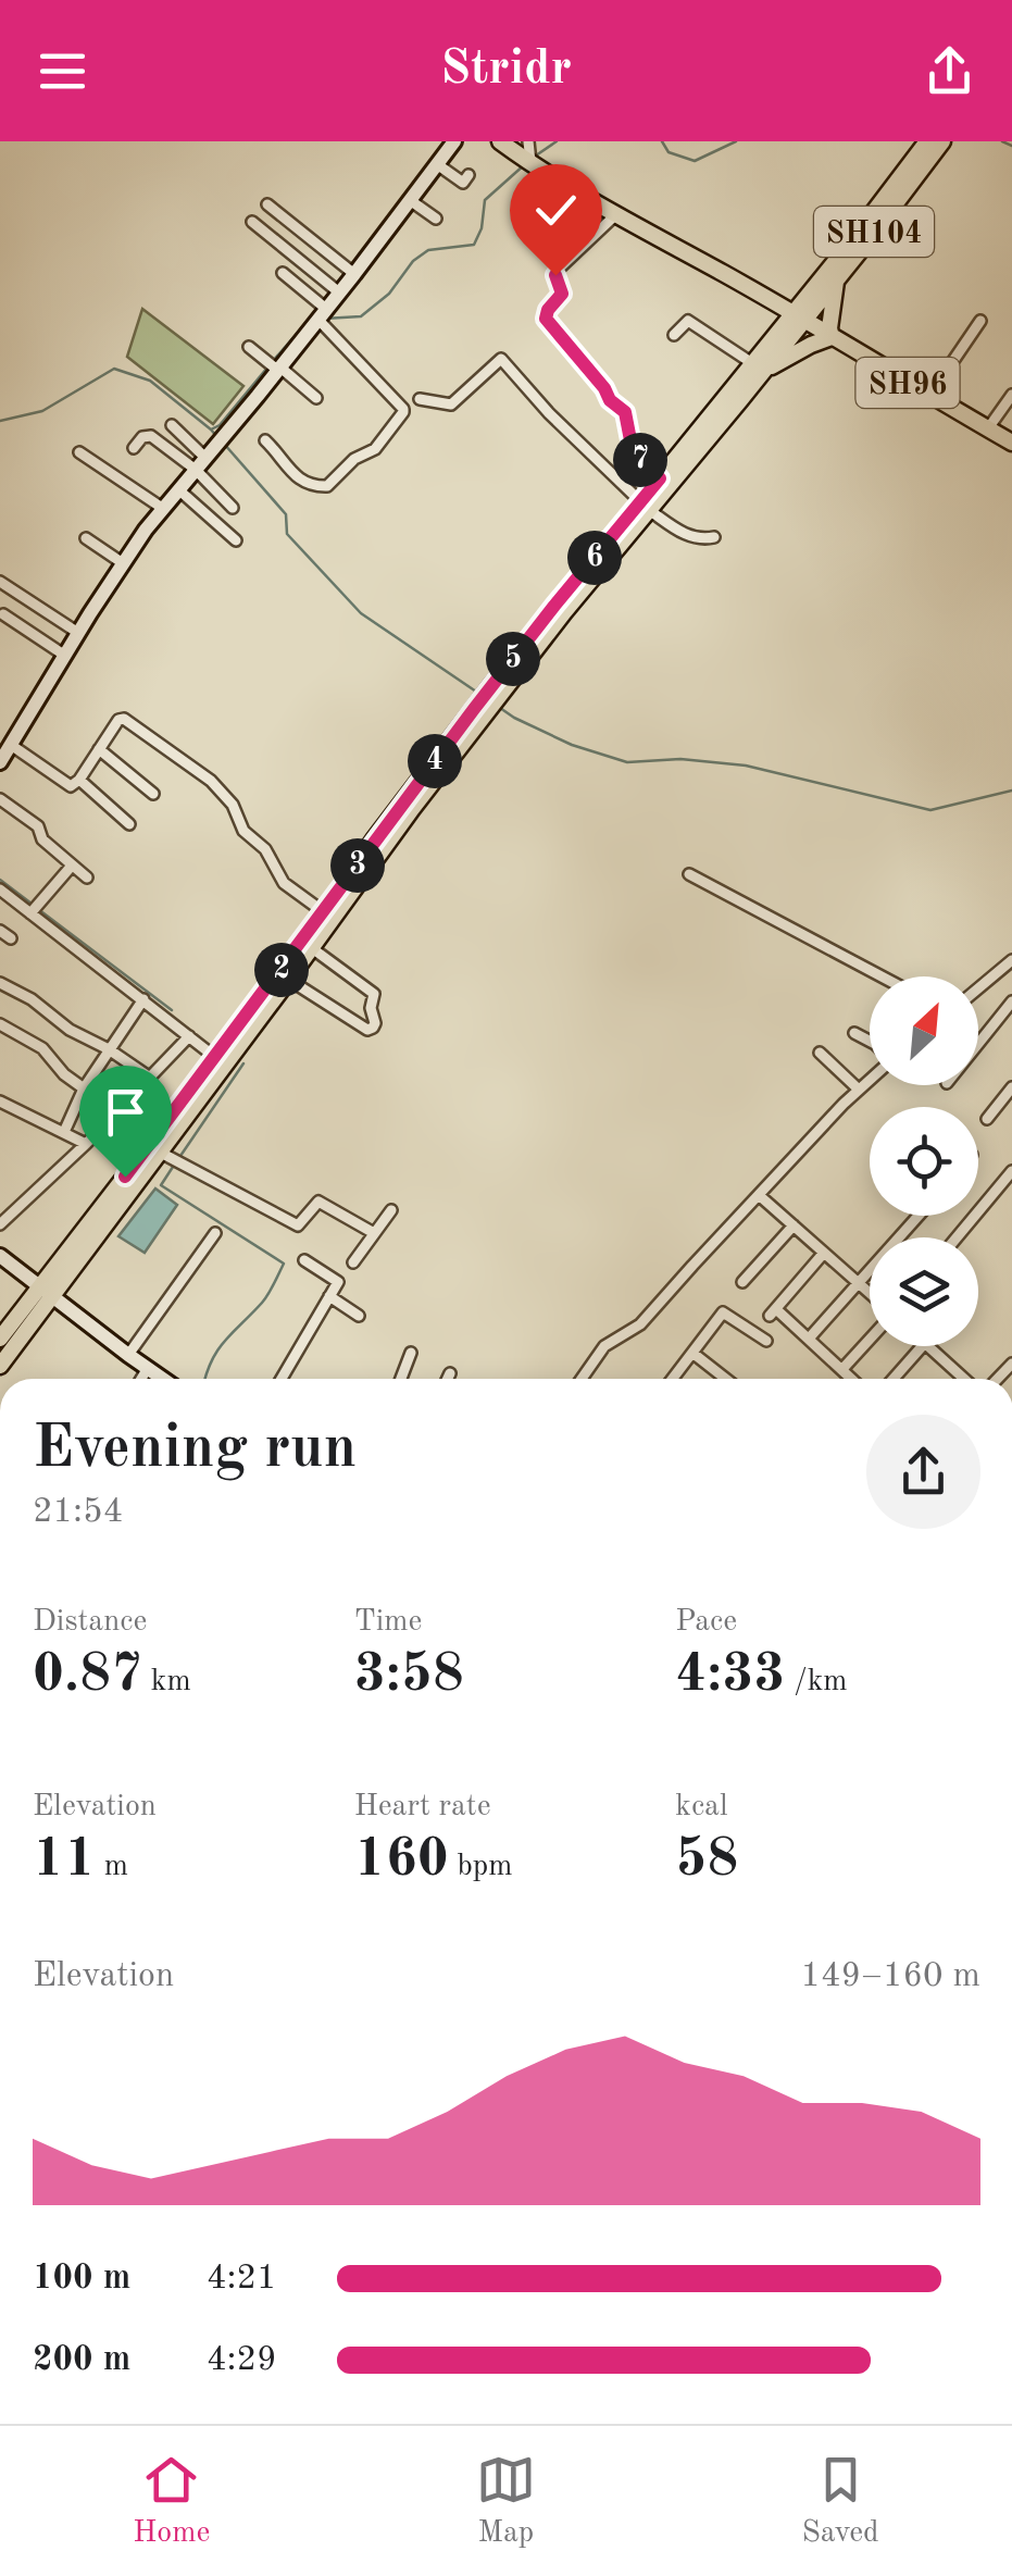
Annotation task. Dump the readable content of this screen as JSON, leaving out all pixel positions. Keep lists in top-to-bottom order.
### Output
{
  "streets": {
    "main road": ["SH104", "SH96"]
  },
  "crossings": [
    ["SH104", "SH96"]
  ],
  "north": "top right",
  "page": {
    "header": "Stridr",
    "pins": [
      "7",
      "6",
      "5",
      "4",
      "3",
      "2"
    ],
    "heading": ["Evening run", "21:54"],
    "stats": [
      ["Distance", "0.87 km"],
      ["Time", "3:58"],
      ["Pace", "4:33 /km"],
      ["Elevation", "11 m"],
      ["Heart rate", "160 bpm"],
      ["kcal", "58"]
    ],
    "chart": ["Elevation", "149–160 m"],
    "list": [
      {
        "name": "100 m",
        "note": "4:21"
      },
      {
        "name": "200 m",
        "note": "4:29"
      }
    ],
    "tabs": ["Home", "Map", "Saved"]
  }
}
